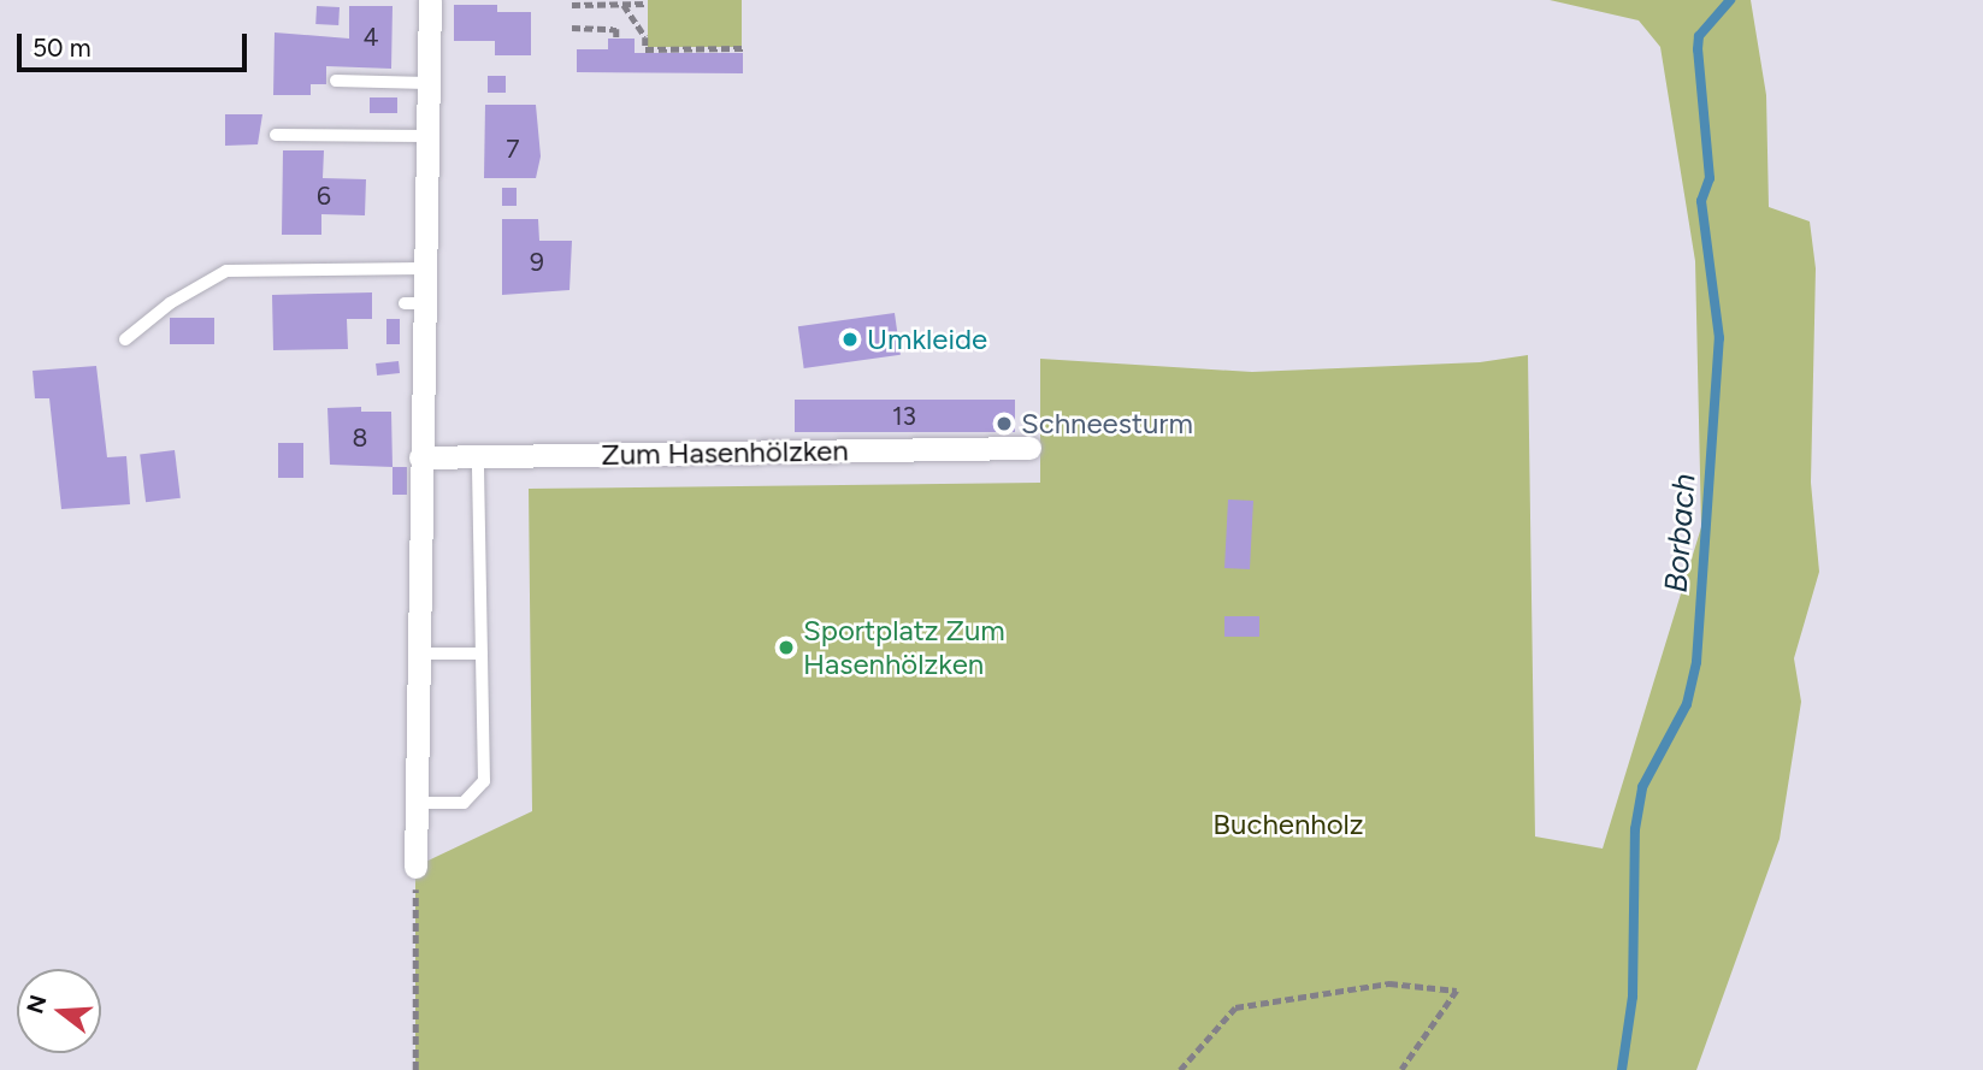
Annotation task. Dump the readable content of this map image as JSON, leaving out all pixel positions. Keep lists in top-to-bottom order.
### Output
{
  "streets": {
    "street": ["Zum Hasenhölzken"]
  },
  "water": ["Borbach"],
  "parks": ["Buchenholz"],
  "places": ["Umkleide", "Schneesturm", "Sportplatz Zum Hasenhölzken"],
  "house_numbers": [
    "4",
    "7",
    "6",
    "9",
    "13",
    "8"
  ],
  "scale_bar": "50 m",
  "north": "left"
}
